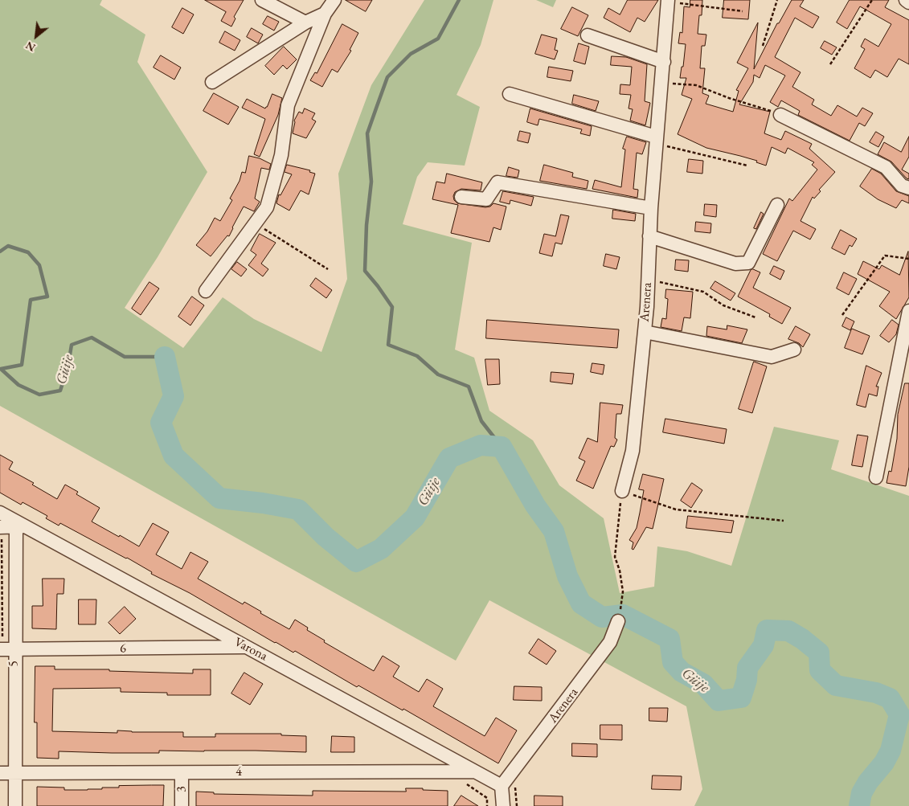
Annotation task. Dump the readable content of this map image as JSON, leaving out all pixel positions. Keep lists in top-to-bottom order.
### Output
{
  "streets": {
    "street": [
      "Arenera",
      "6",
      "Varona",
      "5",
      "4",
      "3"
    ]
  },
  "crossings": [
    ["Arenera", "Varona"],
    ["6", "Varona"],
    ["6", "5"],
    ["Varona", "5"],
    ["Varona", "4"],
    ["5", "4"],
    ["4", "3"]
  ],
  "water": ["Güije"],
  "north": "bottom left"
}
